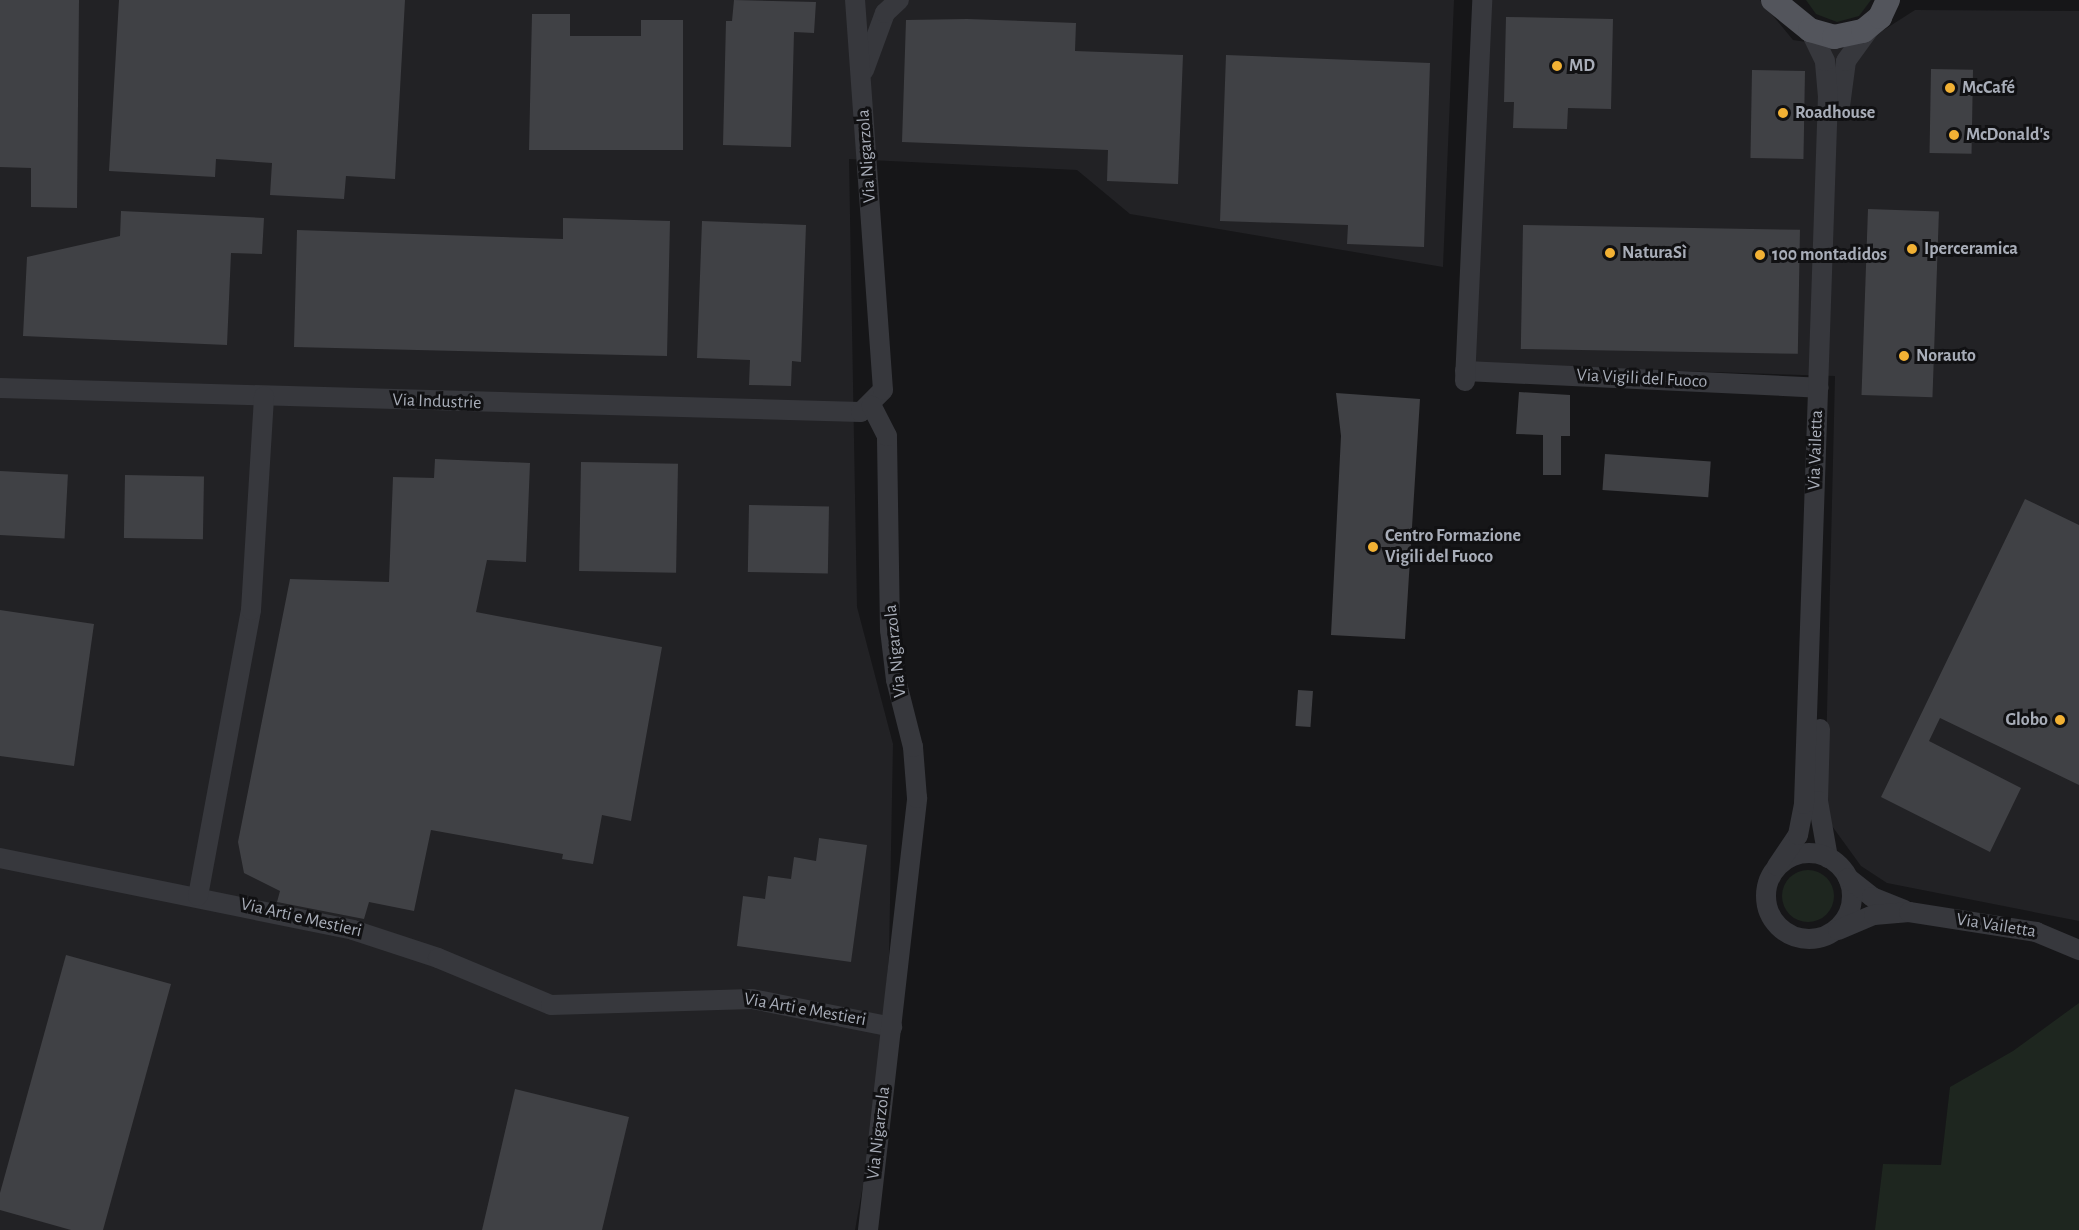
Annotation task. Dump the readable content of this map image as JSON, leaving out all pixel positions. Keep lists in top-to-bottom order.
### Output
{
  "streets": {
    "street": [
      "Via Nigarzola",
      "Via Vigili del Fuoco",
      "Via Industrie",
      "Via Vailetta",
      "Via Arti e Mestieri"
    ]
  },
  "crossings": [
    ["Via Nigarzola", "Via Industrie"],
    ["Via Nigarzola", "Via Arti e Mestieri"],
    ["Via Vigili del Fuoco", "Via Vailetta"]
  ],
  "places": [
    "MD",
    "McCafé",
    "Roadhouse",
    "McDonald's",
    "Iperceramica",
    "NaturaSì",
    "100 montadidos",
    "Norauto",
    "Centro Formazione Vigili del Fuoco",
    "Globo"
  ]
}
